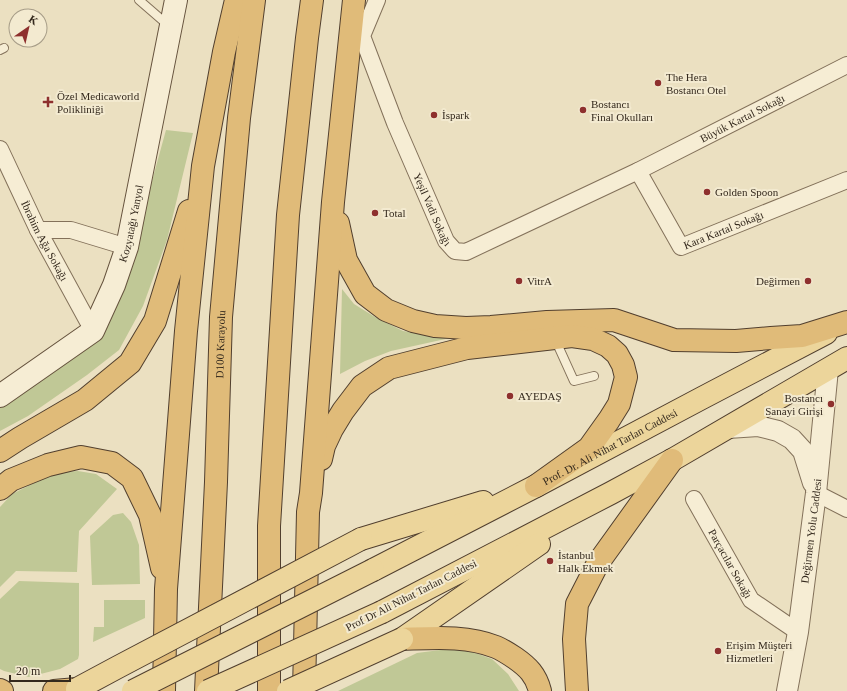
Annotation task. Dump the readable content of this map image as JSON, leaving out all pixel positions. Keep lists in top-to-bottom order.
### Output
{
  "streets": {
    "highway": ["D100 Karayolu"],
    "main road": ["Kozyatağı Yanyol", "Prof. Dr. Ali Nihat Tarlan Caddesi", "Prof Dr Ali Nihat Tarlan Caddesi"],
    "street": [
      "Büyük Kartal Sokağı",
      "Yeşil Vadi Sokağı",
      "Kara Kartal Sokağı",
      "İbrahim Ağa Sokağı",
      "Değirmen Yolu Caddesi",
      "Parçacılar Sokağı"
    ]
  },
  "crossings": [
    ["Büyük Kartal Sokağı", "Yeşil Vadi Sokağı"],
    ["Büyük Kartal Sokağı", "Kara Kartal Sokağı"],
    ["Yeşil Vadi Sokağı", "Kara Kartal Sokağı"],
    ["Kozyatağı Yanyol", "İbrahim Ağa Sokağı"],
    ["D100 Karayolu", "Prof Dr Ali Nihat Tarlan Caddesi"],
    ["Değirmen Yolu Caddesi", "Parçacılar Sokağı"]
  ],
  "places": {
    "other": [
      "The Hera Bostancı Otel",
      "Bostancı Final Okulları",
      "İspark",
      "Golden Spoon",
      "Total",
      "VitrA",
      "Değirmen",
      "AYEDAŞ",
      "Bostancı Sanayi Girişi",
      "İstanbul Halk Ekmek",
      "Erişim Müşteri Hizmetleri"
    ],
    "health": ["Özel Medicaworld Polikliniği"]
  },
  "scale_bar": "20 m",
  "north": "top right"
}
